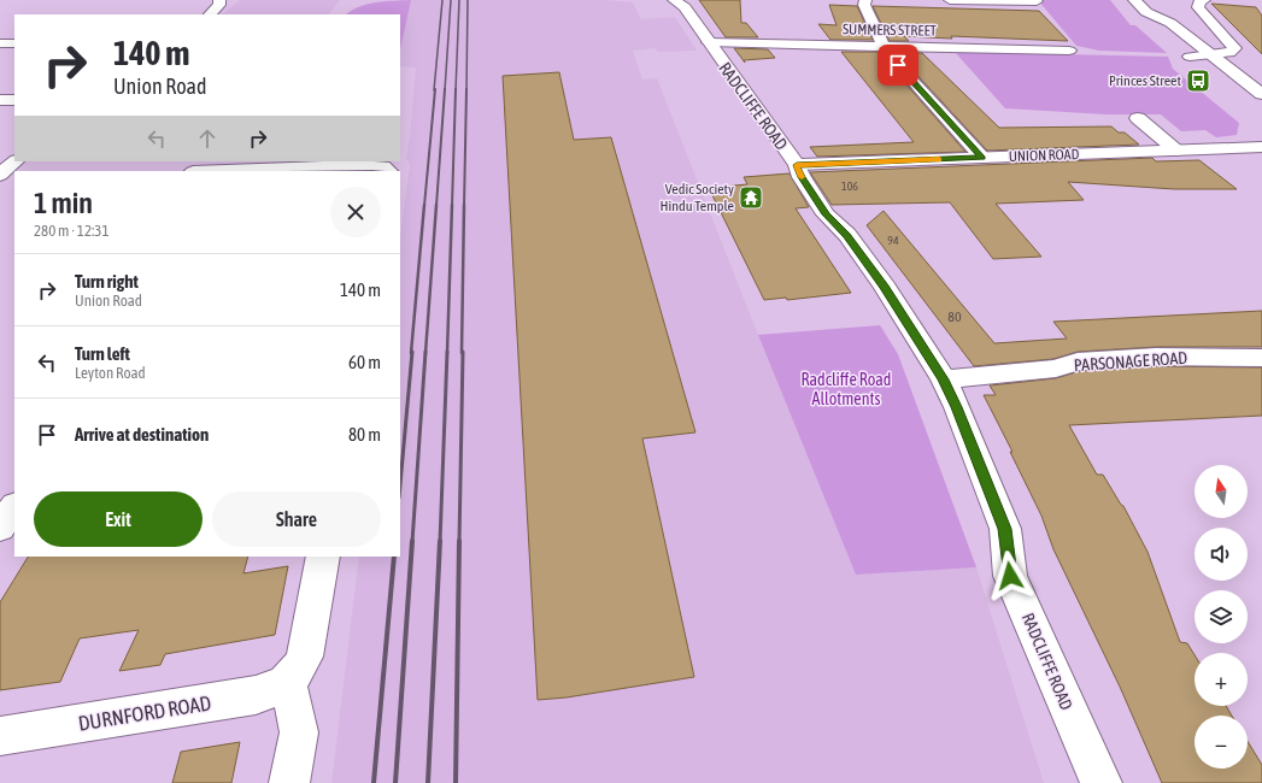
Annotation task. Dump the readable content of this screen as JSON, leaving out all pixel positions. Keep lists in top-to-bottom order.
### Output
{
  "streets": {
    "street": [
      "SUMMERS STREET",
      "RADCLIFFE ROAD",
      "UNION ROAD",
      "PARSONAGE ROAD",
      "DURNFORD ROAD"
    ]
  },
  "crossings": [
    ["SUMMERS STREET", "RADCLIFFE ROAD"],
    ["RADCLIFFE ROAD", "UNION ROAD"],
    ["RADCLIFFE ROAD", "PARSONAGE ROAD"]
  ],
  "parks": ["Radcliffe Road Allotments"],
  "places": {
    "bus stop": ["Princes Street"],
    "temple": ["Vedic Society Hindu Temple"]
  },
  "house_numbers": ["106", "94", "80"],
  "north": "top",
  "page": {
    "turn": ["140 m", "Union Road"],
    "heading": ["1 min", "280 m · 12:31"],
    "list": [
      {
        "name": "Turn right",
        "note": "Union Road",
        "value": "140 m"
      },
      {
        "name": "Turn left",
        "note": "Leyton Road",
        "value": "60 m"
      },
      {
        "name": "Arrive at destination",
        "value": "80 m"
      }
    ],
    "map_buttons": ["+", "−"],
    "buttons": ["Exit", "Share"]
  }
}
